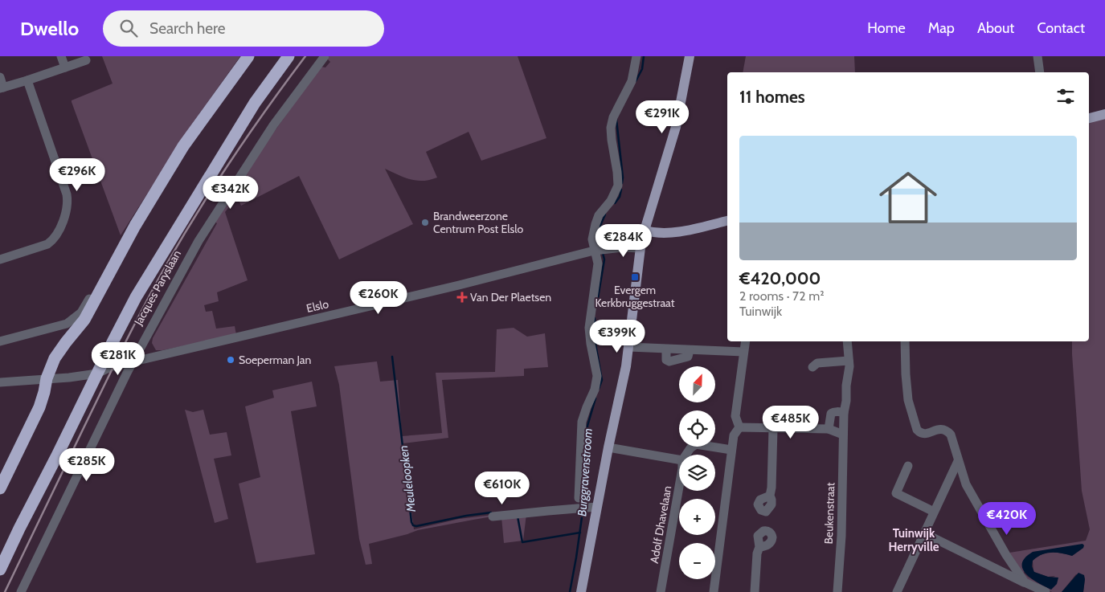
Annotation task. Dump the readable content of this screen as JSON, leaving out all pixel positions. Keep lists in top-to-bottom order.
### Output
{
  "streets": {
    "highway": ["Jacques Paryslaan"],
    "street": ["Elslo", "Beukenstraat", "Adolf Dhavelaan"]
  },
  "crossings": [
    ["Jacques Paryslaan", "Elslo"]
  ],
  "districts": ["Tuinwijk Herryville"],
  "water": ["Burggravenstroom", "Meuleloopken"],
  "places": {
    "other": ["Brandweerzone Centrum Post Elslo", "Soeperman Jan"],
    "transit": ["Evergem Kerkbruggestraat"],
    "health": ["Van Der Plaetsen"]
  },
  "north": "top right",
  "page": {
    "header": "Dwello",
    "search": "Search here",
    "nav": [
      "Home",
      "Map",
      "About",
      "Contact"
    ],
    "heading": "11 homes",
    "price": [
      "€291K",
      "€296K",
      "€342K",
      "€284K",
      "€260K",
      "€399K",
      "€281K",
      "€485K",
      "€285K",
      "€610K",
      "€420K"
    ],
    "list": [
      {
        "name": "€420,000",
        "note": "2 rooms · 72 m² · Tuinwijk"
      }
    ],
    "map_buttons": ["+", "−"]
  }
}
